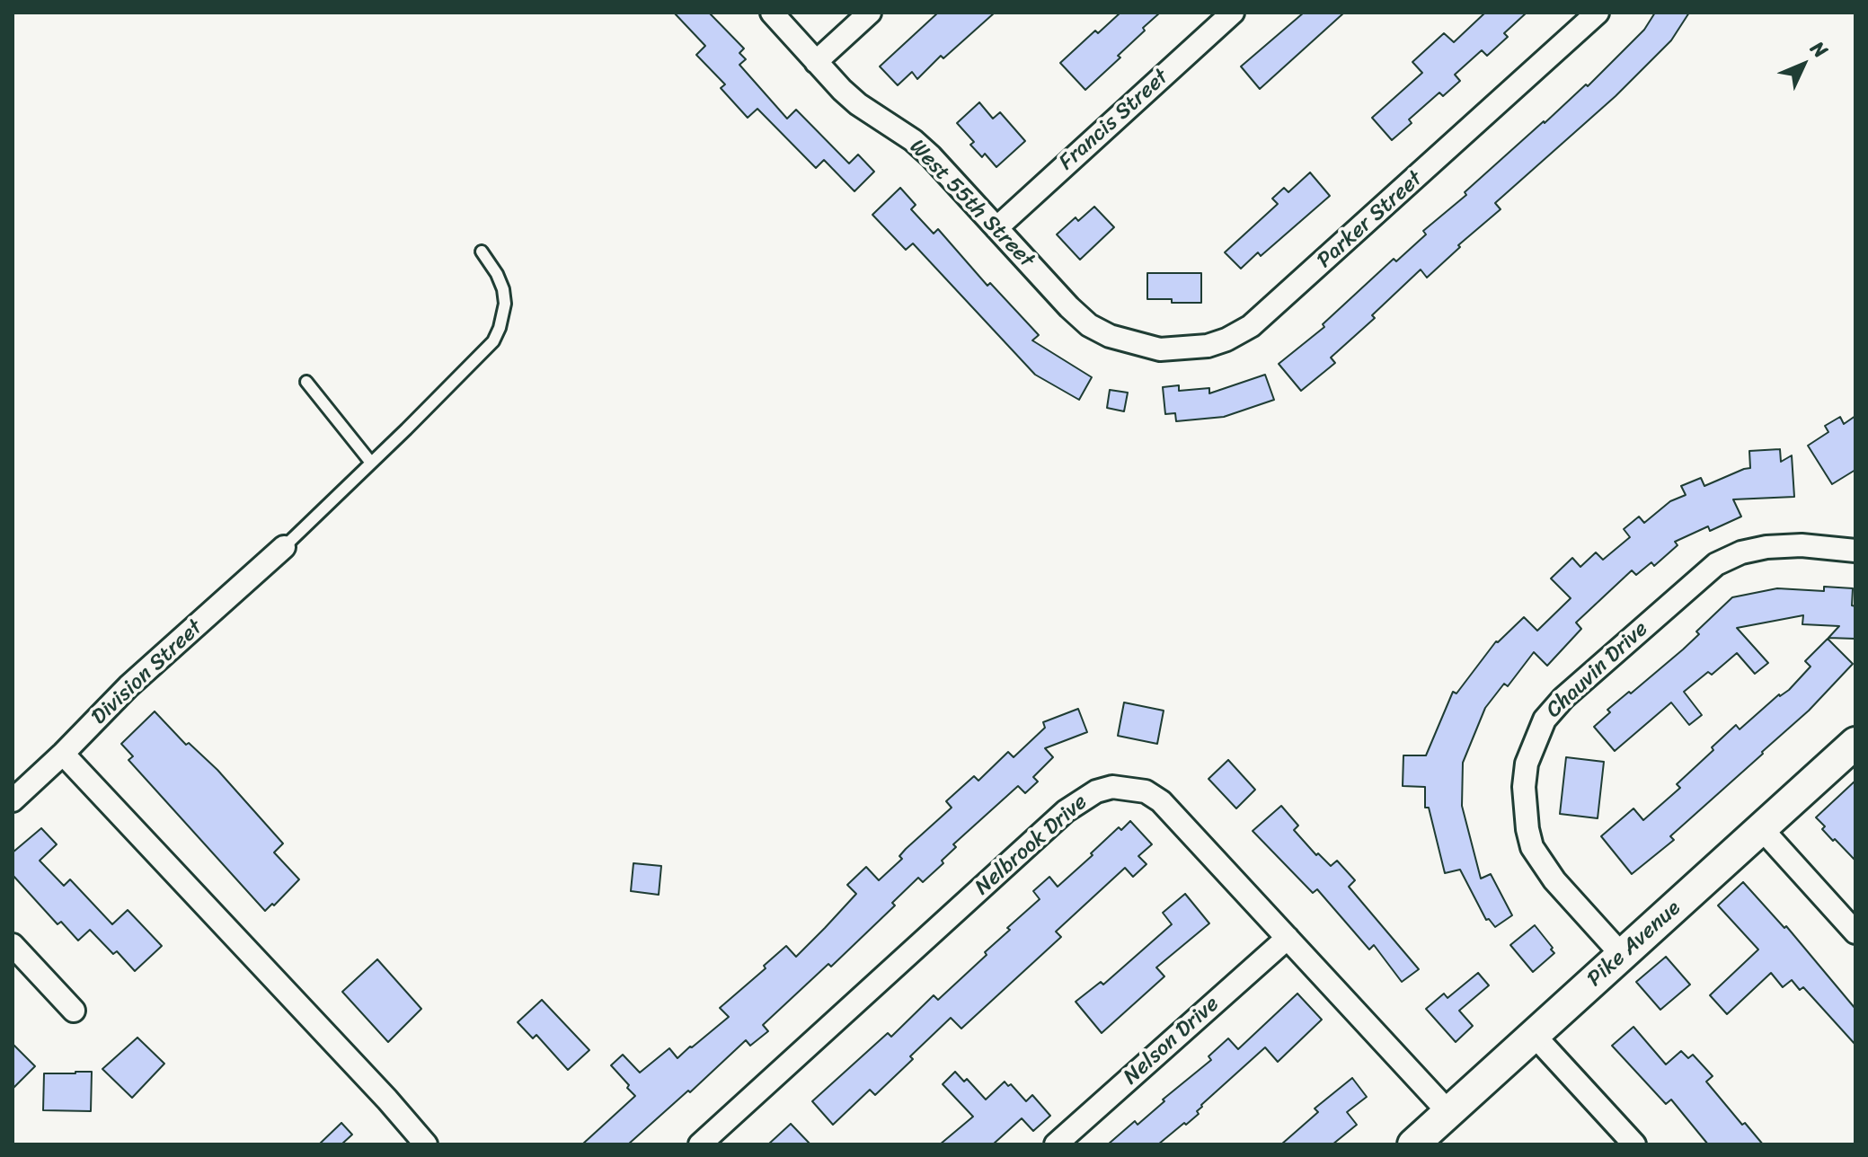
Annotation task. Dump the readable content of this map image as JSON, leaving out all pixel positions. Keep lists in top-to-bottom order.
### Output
{
  "streets": {
    "street": [
      "Francis Street",
      "West 55th Street",
      "Parker Street",
      "Chauvin Drive",
      "Division Street",
      "Nelbrook Drive",
      "Pike Avenue",
      "Nelson Drive"
    ]
  },
  "crossings": [
    ["Francis Street", "West 55th Street"],
    ["West 55th Street", "Parker Street"],
    ["Chauvin Drive", "Pike Avenue"],
    ["Nelbrook Drive", "Pike Avenue"],
    ["Nelbrook Drive", "Nelson Drive"]
  ],
  "north": "top right"
}
